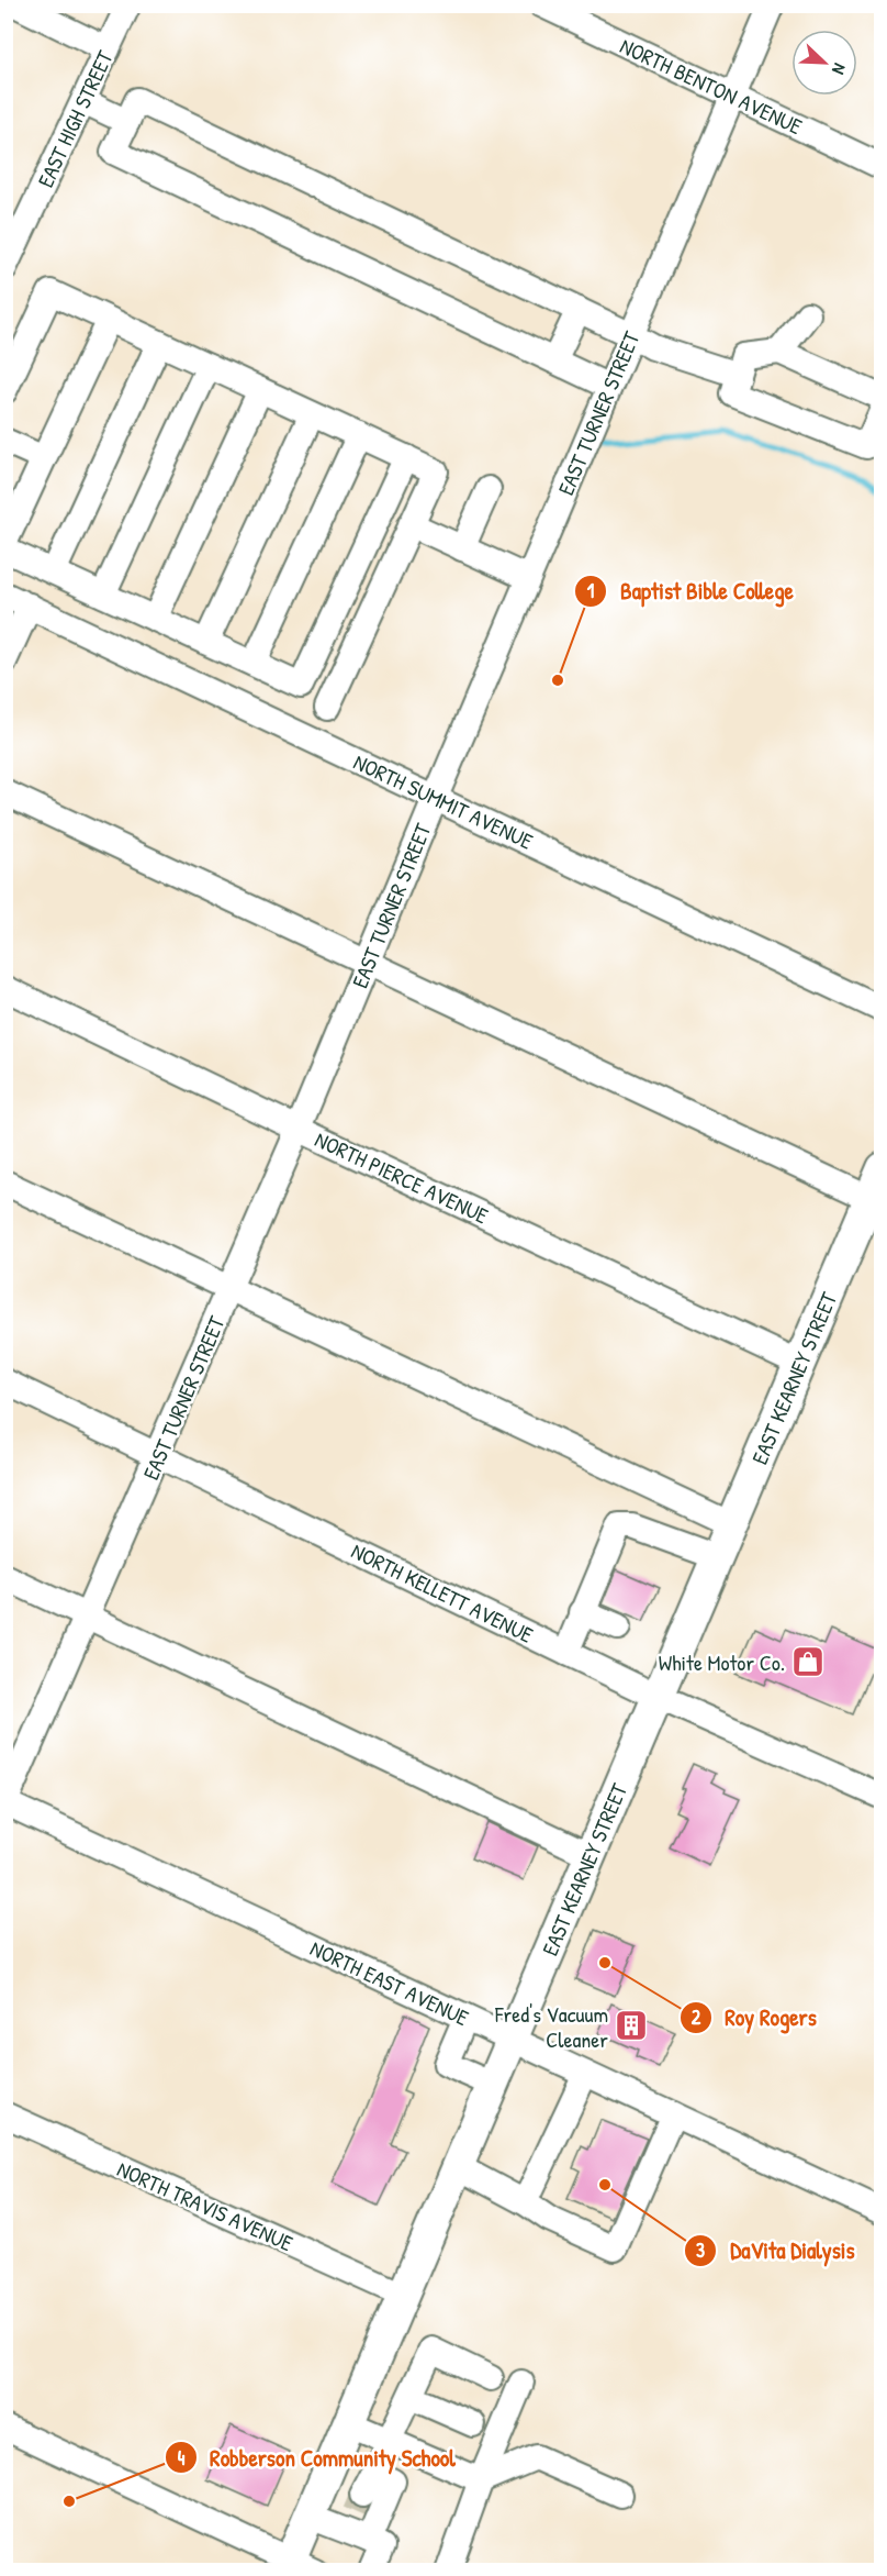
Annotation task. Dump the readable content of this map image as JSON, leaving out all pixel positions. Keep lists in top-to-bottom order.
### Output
{
  "streets": {
    "main road": ["EAST KEARNEY STREET"],
    "street": [
      "NORTH BENTON AVENUE",
      "EAST HIGH STREET",
      "EAST TURNER STREET",
      "NORTH SUMMIT AVENUE",
      "NORTH PIERCE AVENUE",
      "NORTH KELLETT AVENUE",
      "NORTH EAST AVENUE",
      "NORTH TRAVIS AVENUE"
    ]
  },
  "crossings": [
    ["NORTH BENTON AVENUE", "EAST TURNER STREET"],
    ["EAST TURNER STREET", "NORTH SUMMIT AVENUE"],
    ["EAST TURNER STREET", "NORTH PIERCE AVENUE"],
    ["EAST TURNER STREET", "NORTH KELLETT AVENUE"],
    ["EAST TURNER STREET", "NORTH EAST AVENUE"],
    ["NORTH PIERCE AVENUE", "EAST KEARNEY STREET"],
    ["EAST KEARNEY STREET", "NORTH KELLETT AVENUE"],
    ["EAST KEARNEY STREET", "NORTH EAST AVENUE"],
    ["EAST KEARNEY STREET", "NORTH TRAVIS AVENUE"]
  ],
  "places": {
    "other": [
      "Baptist Bible College",
      "Roy Rogers",
      "DaVita Dialysis",
      "Robberson Community School"
    ],
    "shop": ["White Motor Co."],
    "building": ["Fred's Vacuum Cleaner"]
  },
  "north": "bottom right"
}
